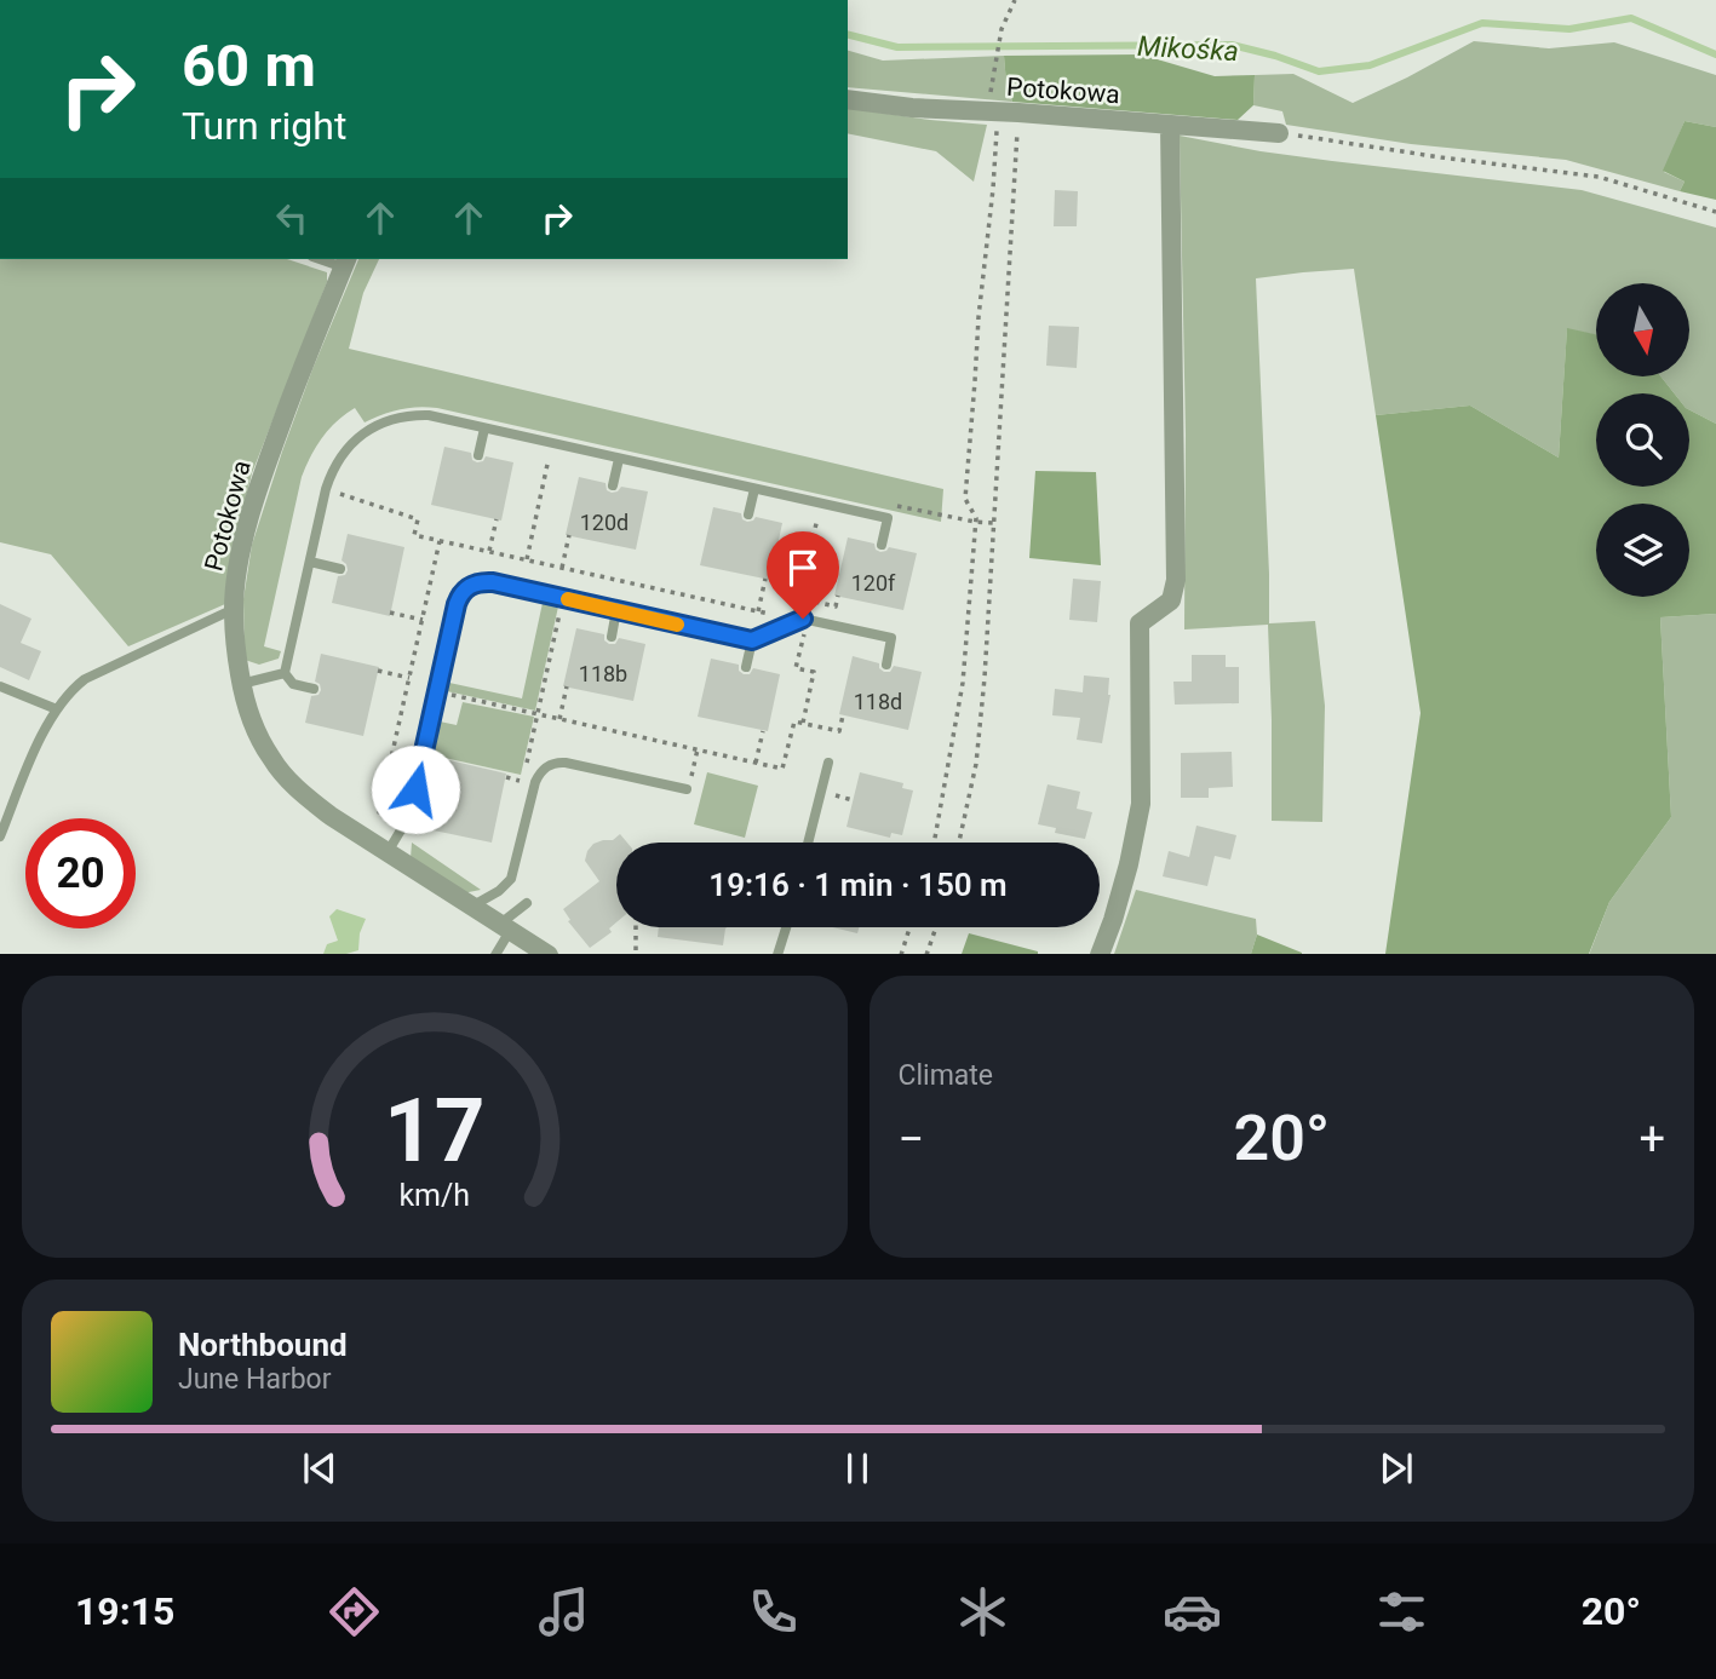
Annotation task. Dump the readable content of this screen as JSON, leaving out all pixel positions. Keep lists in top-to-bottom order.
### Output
{
  "streets": {
    "street": ["Potokowa"]
  },
  "water": ["Mikośka"],
  "house_numbers": [
    "120d",
    "120f",
    "118b",
    "118d"
  ],
  "north": "bottom",
  "page": {
    "turn": ["60 m", "Turn right"],
    "limit": "20",
    "trip": "19:16 · 1 min · 150 m",
    "tile": "Climate",
    "heat": ["−", "20°", "+"],
    "song": ["Northbound", "June Harbor"],
    "tabs": ["19:15", "20°"],
    "gauge": ["17", "km/h"]
  }
}
